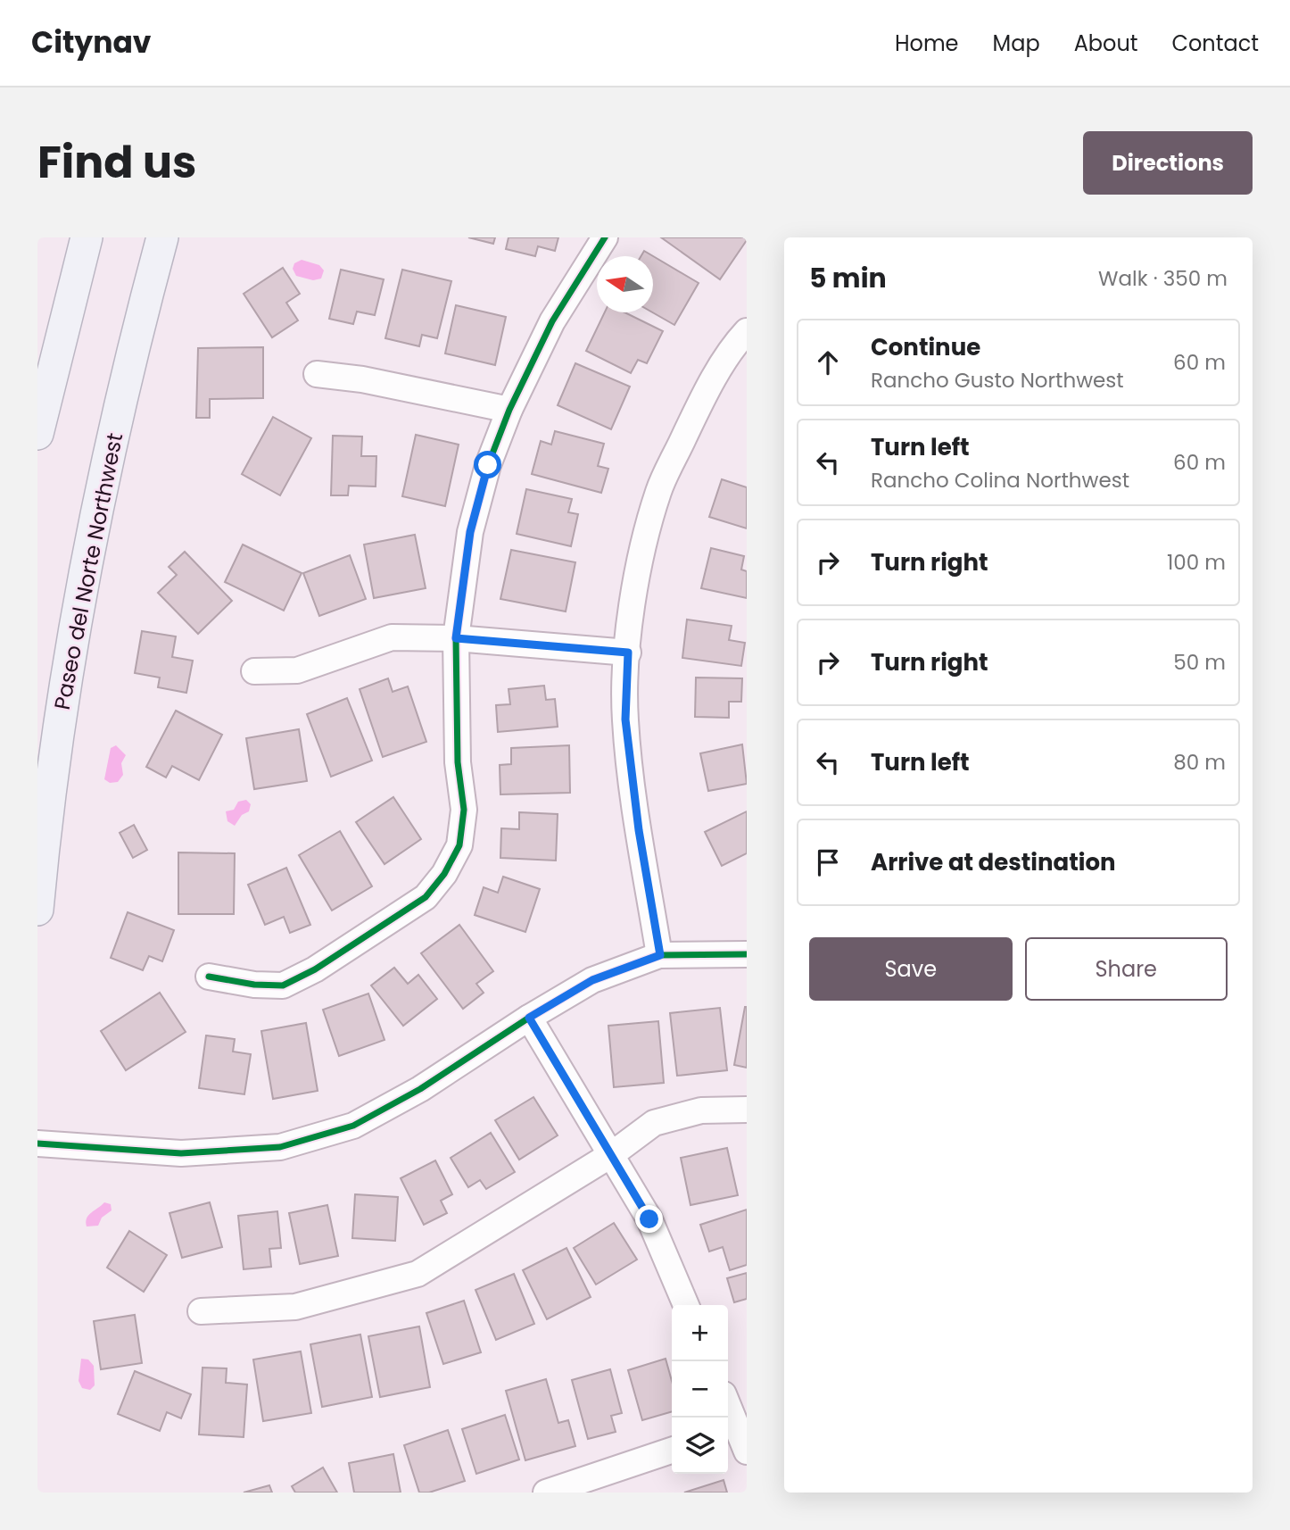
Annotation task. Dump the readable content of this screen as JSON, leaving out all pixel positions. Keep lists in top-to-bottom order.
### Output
{
  "streets": {
    "main road": ["Paseo del Norte Northwest"]
  },
  "north": "left",
  "page": {
    "header": "Citynav",
    "nav": [
      "Home",
      "Map",
      "About",
      "Contact"
    ],
    "title": "Find us",
    "buttons": [
      "Directions",
      ["Save", "Share"]
    ],
    "heading": ["5 min", "Walk · 350 m"],
    "list": [
      ["Continue", "Rancho Gusto Northwest", "60 m"],
      ["Turn left", "Rancho Colina Northwest", "60 m"],
      ["Turn right", "100 m"],
      ["Turn right", "50 m"],
      ["Turn left", "80 m"],
      "Arrive at destination"
    ],
    "map_buttons": ["+", "−"]
  }
}
